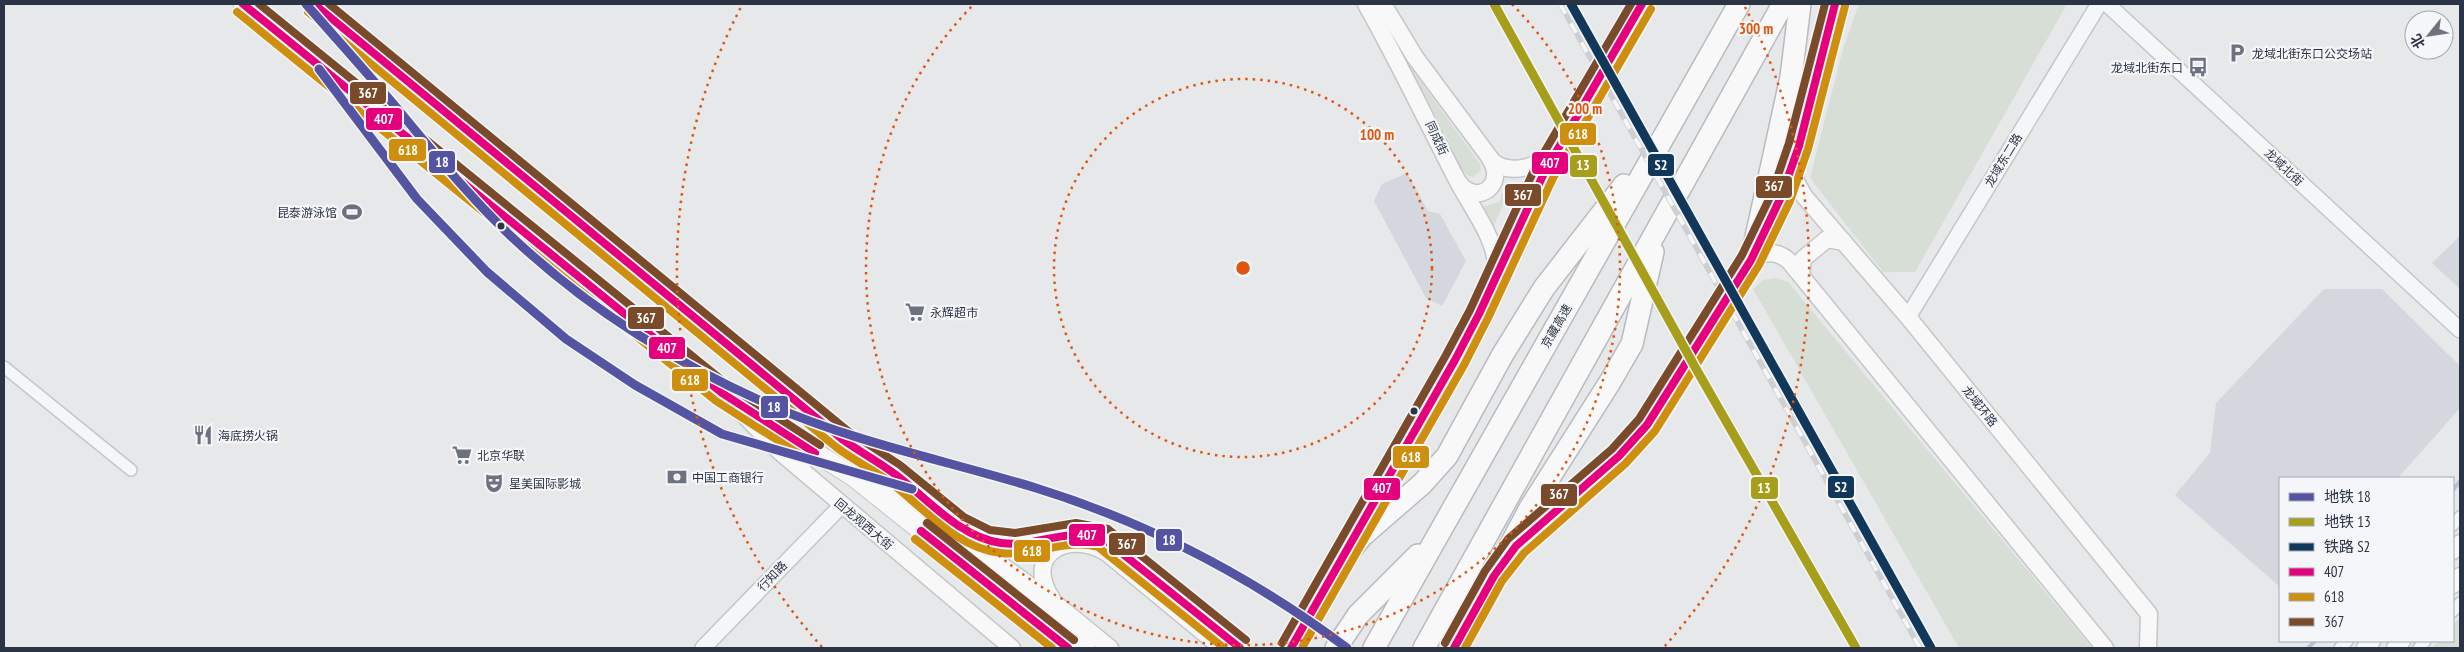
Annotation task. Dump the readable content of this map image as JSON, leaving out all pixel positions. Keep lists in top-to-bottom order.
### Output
{
  "streets": {
    "highway": ["京藏高速"],
    "main road": ["同成街", "龙域环路", "回龙观西大街"],
    "street": ["龙域东二路", "龙域北街", "行知路"]
  },
  "crossings": [
    ["龙域东二路", "龙域环路"],
    ["回龙观西大街", "行知路"]
  ],
  "places": {
    "parking": ["龙域北街东口公交场站"],
    "bus stop": ["龙域北街东口"],
    "sports": ["昆泰游泳馆"],
    "supermarket": ["永辉超市", "北京华联"],
    "restaurant": ["海底捞火锅"],
    "bank": ["中国工商银行"],
    "theatre": ["星美国际影城"]
  },
  "lines": [
    "metro line 18",
    "metro line 13",
    "rail line S2",
    "transit line 407",
    "transit line 367",
    "transit line 618"
  ],
  "legend": [
    "地铁 18",
    "地铁 13",
    "铁路 S2",
    "407",
    "618",
    "367"
  ],
  "north": "bottom left",
  "rings": ["300 m", "200 m", "100 m"]
}
